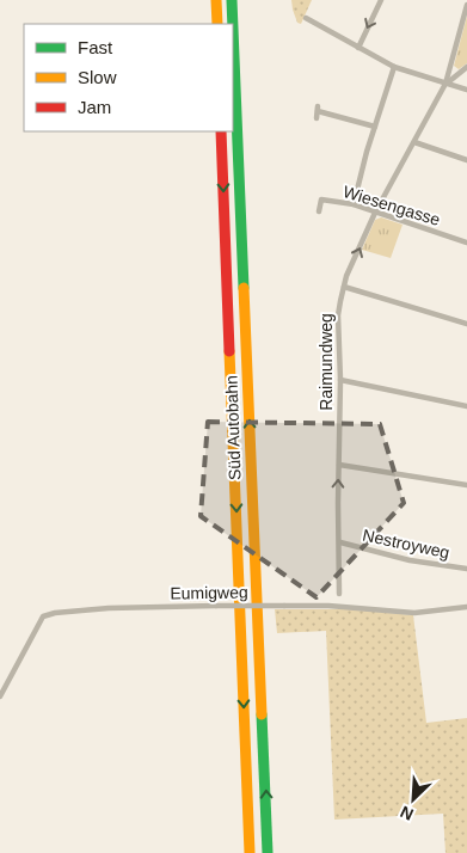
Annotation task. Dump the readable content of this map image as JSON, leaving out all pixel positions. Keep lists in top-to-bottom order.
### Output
{
  "streets": {
    "highway": ["Süd Autobahn"],
    "street": [
      "Wiesengasse",
      "Raimundweg",
      "Nestroyweg",
      "Eumigweg"
    ]
  },
  "crossings": [
    ["Wiesengasse", "Raimundweg"],
    ["Raimundweg", "Nestroyweg"]
  ],
  "legend": ["Fast", "Slow", "Jam"],
  "north": "bottom left"
}
